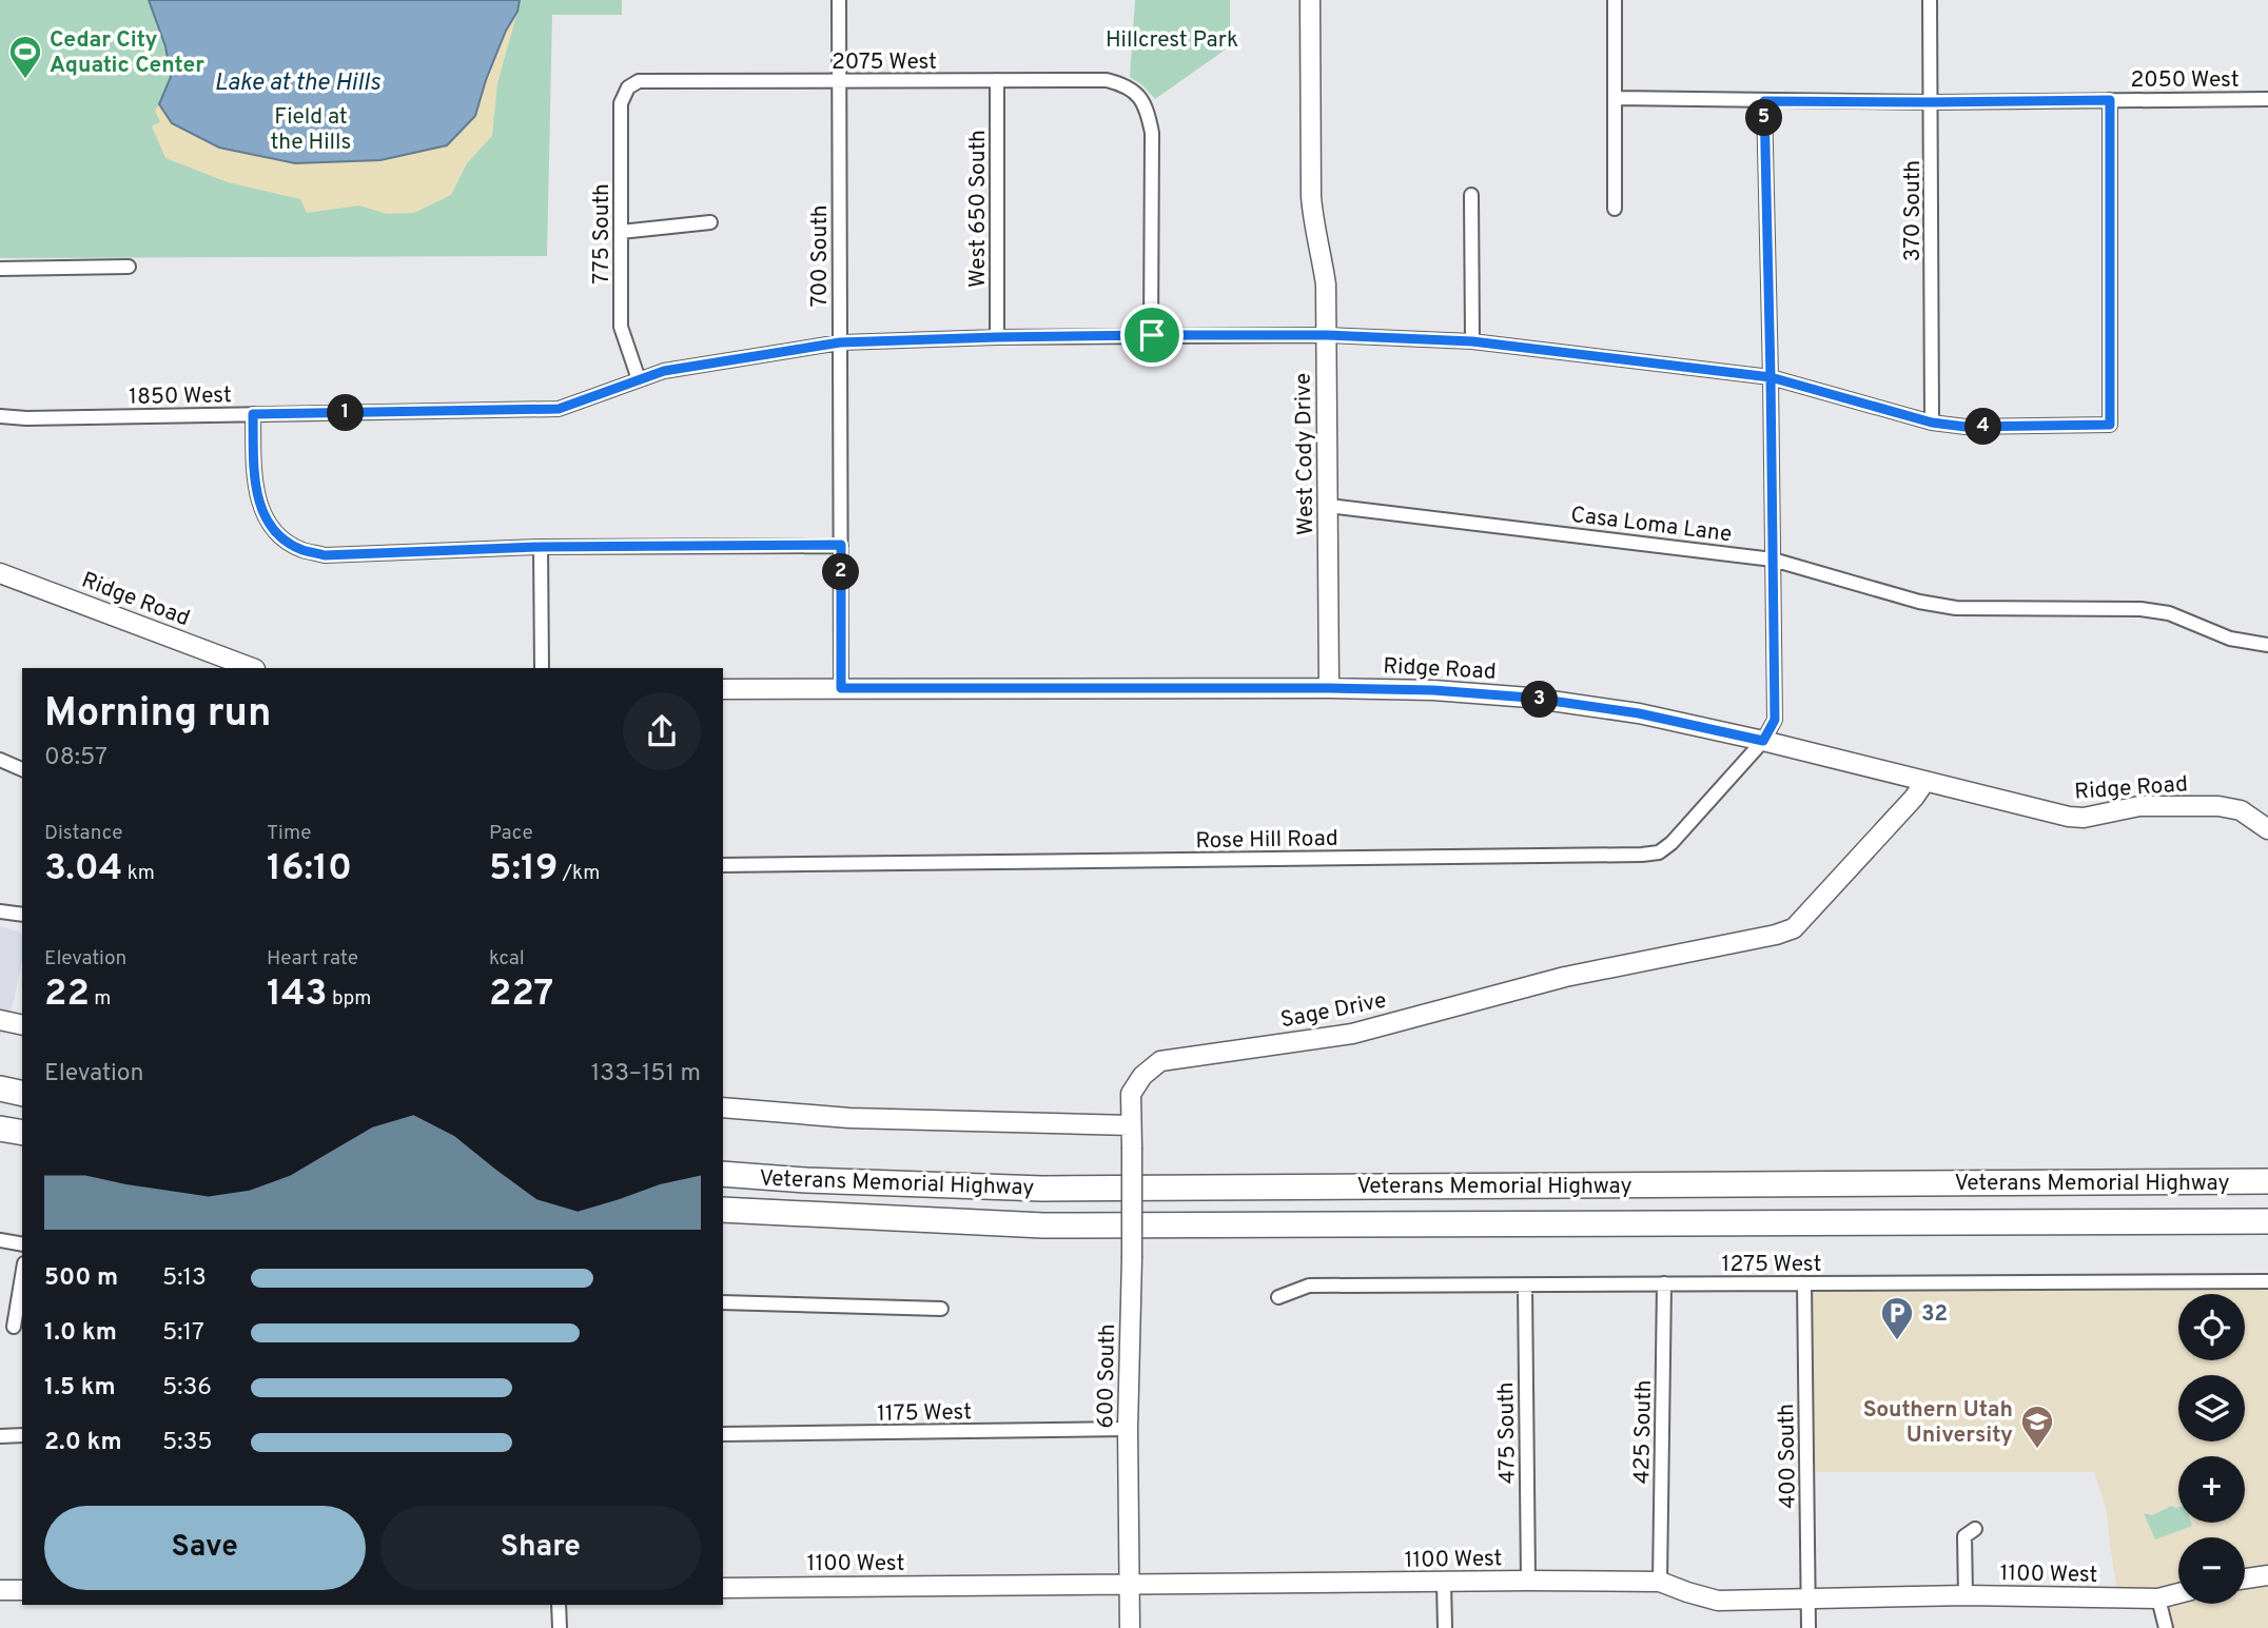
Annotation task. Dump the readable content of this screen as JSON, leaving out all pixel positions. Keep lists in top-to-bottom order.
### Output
{
  "streets": {
    "highway": ["Veterans Memorial Highway"],
    "street": [
      "2075 West",
      "2050 West",
      "West 650 South",
      "370 South",
      "775 South",
      "700 South",
      "1850 West",
      "West Cody Drive",
      "Casa Loma Lane",
      "Ridge Road",
      "Rose Hill Road",
      "Sage Drive",
      "1275 West",
      "600 South",
      "1175 West",
      "425 South",
      "475 South",
      "400 South",
      "1100 West"
    ]
  },
  "crossings": [
    ["2075 West", "West 650 South"],
    ["2075 West", "775 South"],
    ["2075 West", "700 South"],
    ["2075 West", "1850 West"],
    ["2050 West", "370 South"],
    ["2050 West", "1850 West"],
    ["West 650 South", "1850 West"],
    ["370 South", "1850 West"],
    ["775 South", "1850 West"],
    ["700 South", "1850 West"],
    ["700 South", "Ridge Road"],
    ["1850 West", "West Cody Drive"],
    ["West Cody Drive", "Casa Loma Lane"],
    ["West Cody Drive", "Ridge Road"],
    ["Ridge Road", "Rose Hill Road"],
    ["Ridge Road", "Sage Drive"],
    ["Sage Drive", "600 South"],
    ["1275 West", "425 South"],
    ["1275 West", "475 South"],
    ["1275 West", "400 South"],
    ["600 South", "1175 West"],
    ["600 South", "1100 West"],
    ["425 South", "1100 West"],
    ["475 South", "1100 West"],
    ["400 South", "1100 West"]
  ],
  "water": ["Lake at the Hills"],
  "parks": ["Hillcrest Park", "Field at the Hills"],
  "places": {
    "sports": ["Cedar City Aquatic Center"],
    "parking": ["32"],
    "school or university": ["Southern Utah University"]
  },
  "page": {
    "pins": [
      "5",
      "1",
      "4",
      "2",
      "3"
    ],
    "heading": ["Morning run", "08:57"],
    "stats": [
      ["Distance", "3.04 km"],
      ["Time", "16:10"],
      ["Pace", "5:19 /km"],
      ["Elevation", "22 m"],
      ["Heart rate", "143 bpm"],
      ["kcal", "227"]
    ],
    "chart": ["Elevation", "133–151 m"],
    "list": [
      {
        "name": "500 m",
        "note": "5:13"
      },
      {
        "name": "1.0 km",
        "note": "5:17"
      },
      {
        "name": "1.5 km",
        "note": "5:36"
      },
      {
        "name": "2.0 km",
        "note": "5:35"
      }
    ],
    "map_buttons": ["+", "−"],
    "buttons": ["Save", "Share"]
  }
}
